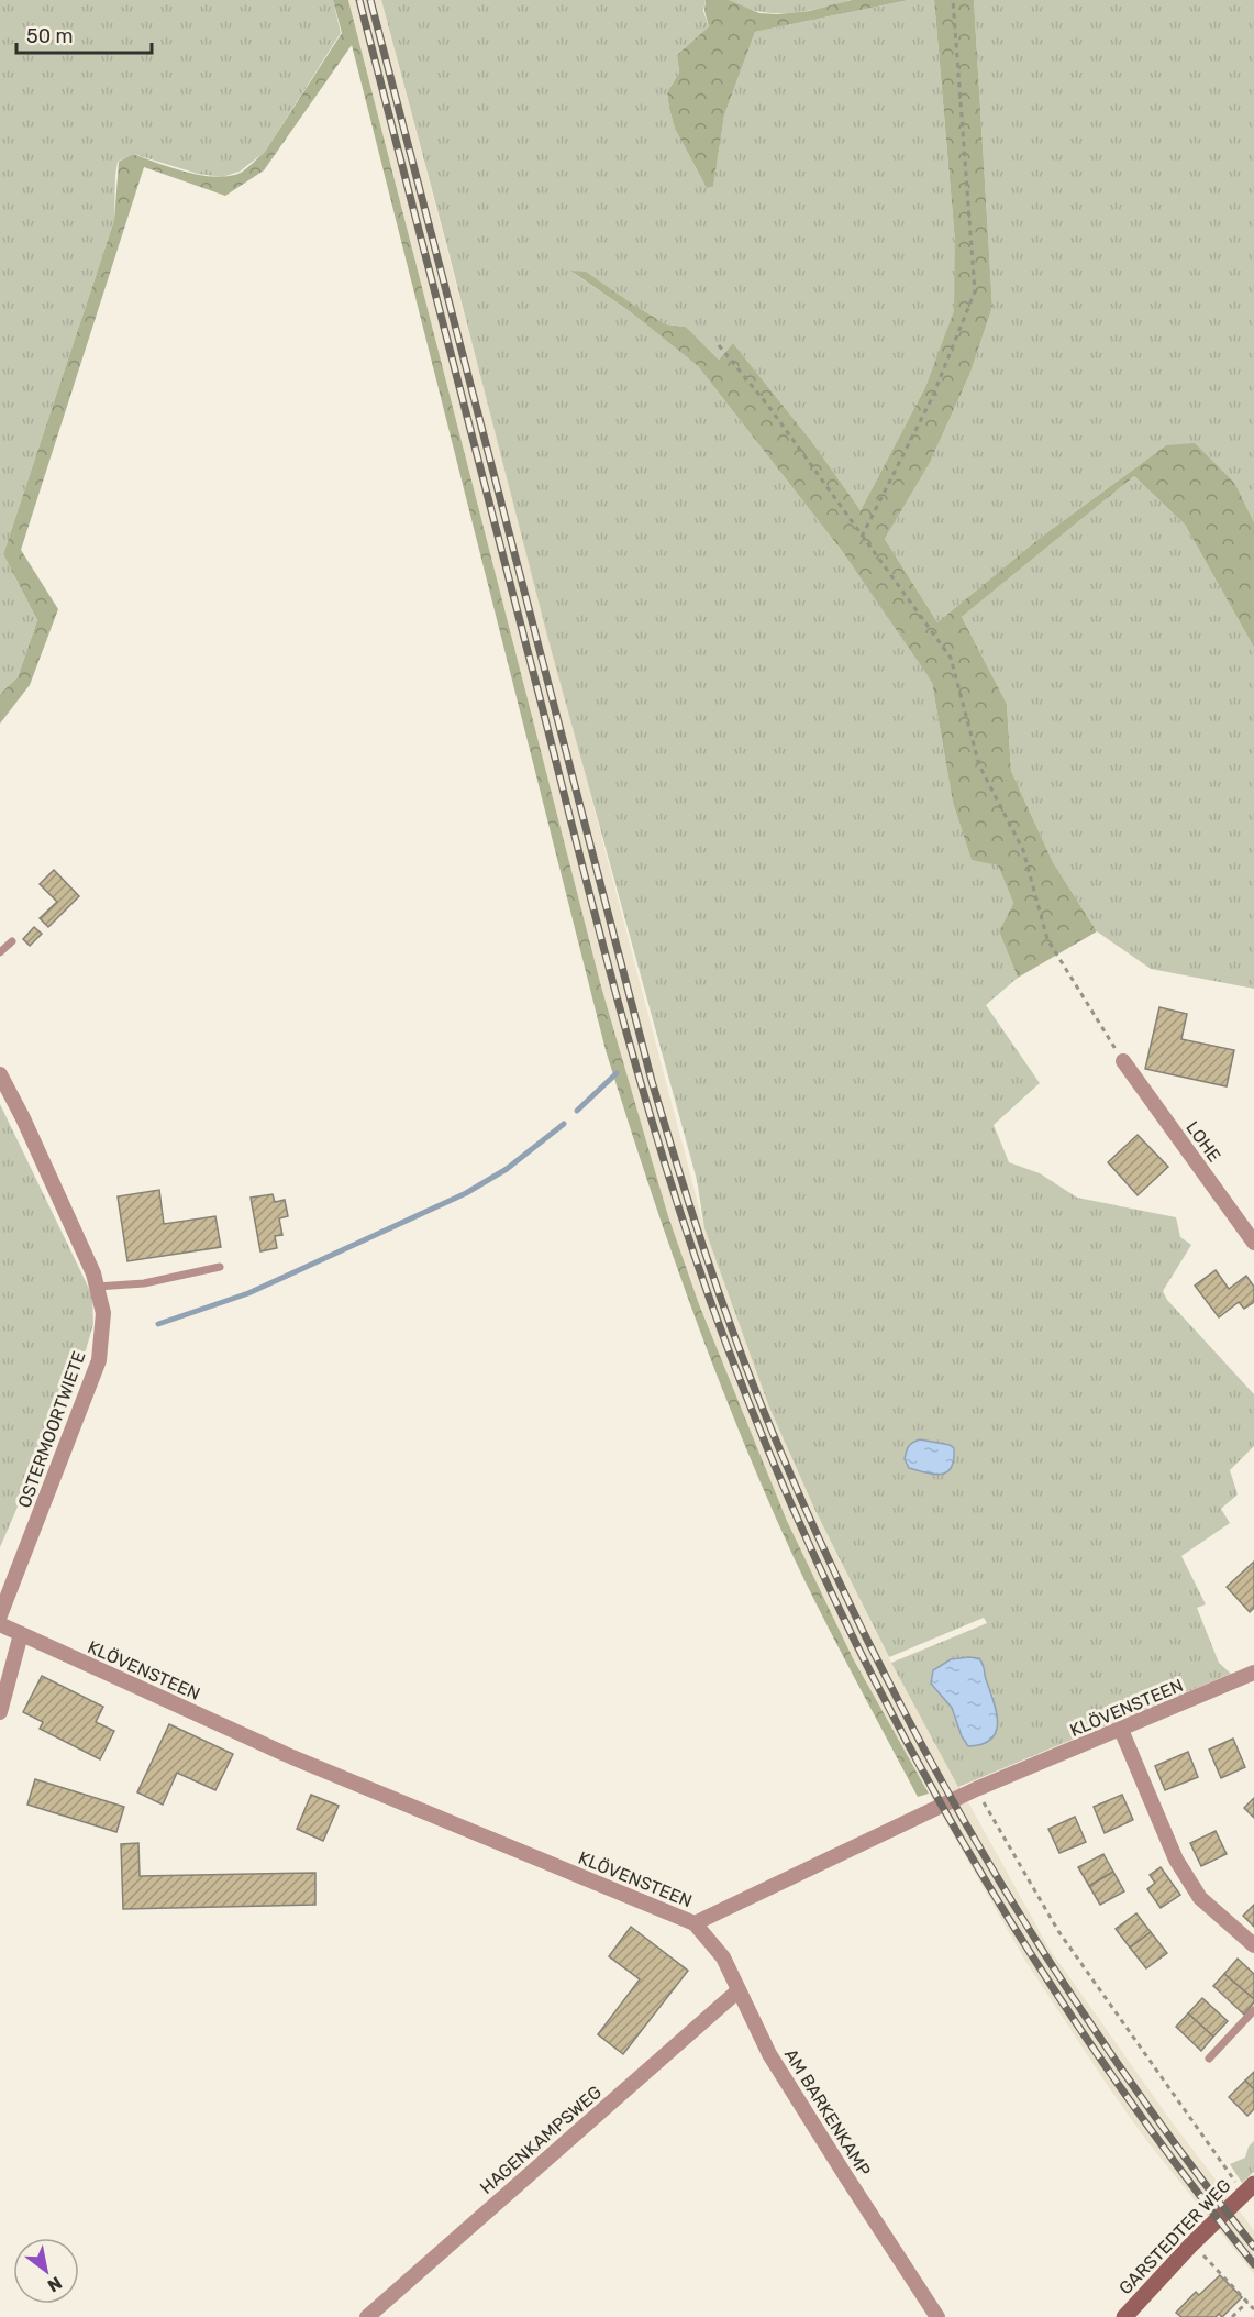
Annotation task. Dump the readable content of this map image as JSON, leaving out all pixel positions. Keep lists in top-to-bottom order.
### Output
{
  "streets": {
    "main road": ["GARSTEDTER WEG"],
    "street": [
      "LOHE",
      "OSTERMOORTWIETE",
      "KLÖVENSTEEN",
      "AM BARKENKAMP",
      "HAGENKAMPSWEG"
    ]
  },
  "crossings": [
    ["KLÖVENSTEEN", "AM BARKENKAMP"],
    ["AM BARKENKAMP", "HAGENKAMPSWEG"]
  ],
  "scale_bar": "50 m",
  "north": "bottom right"
}
